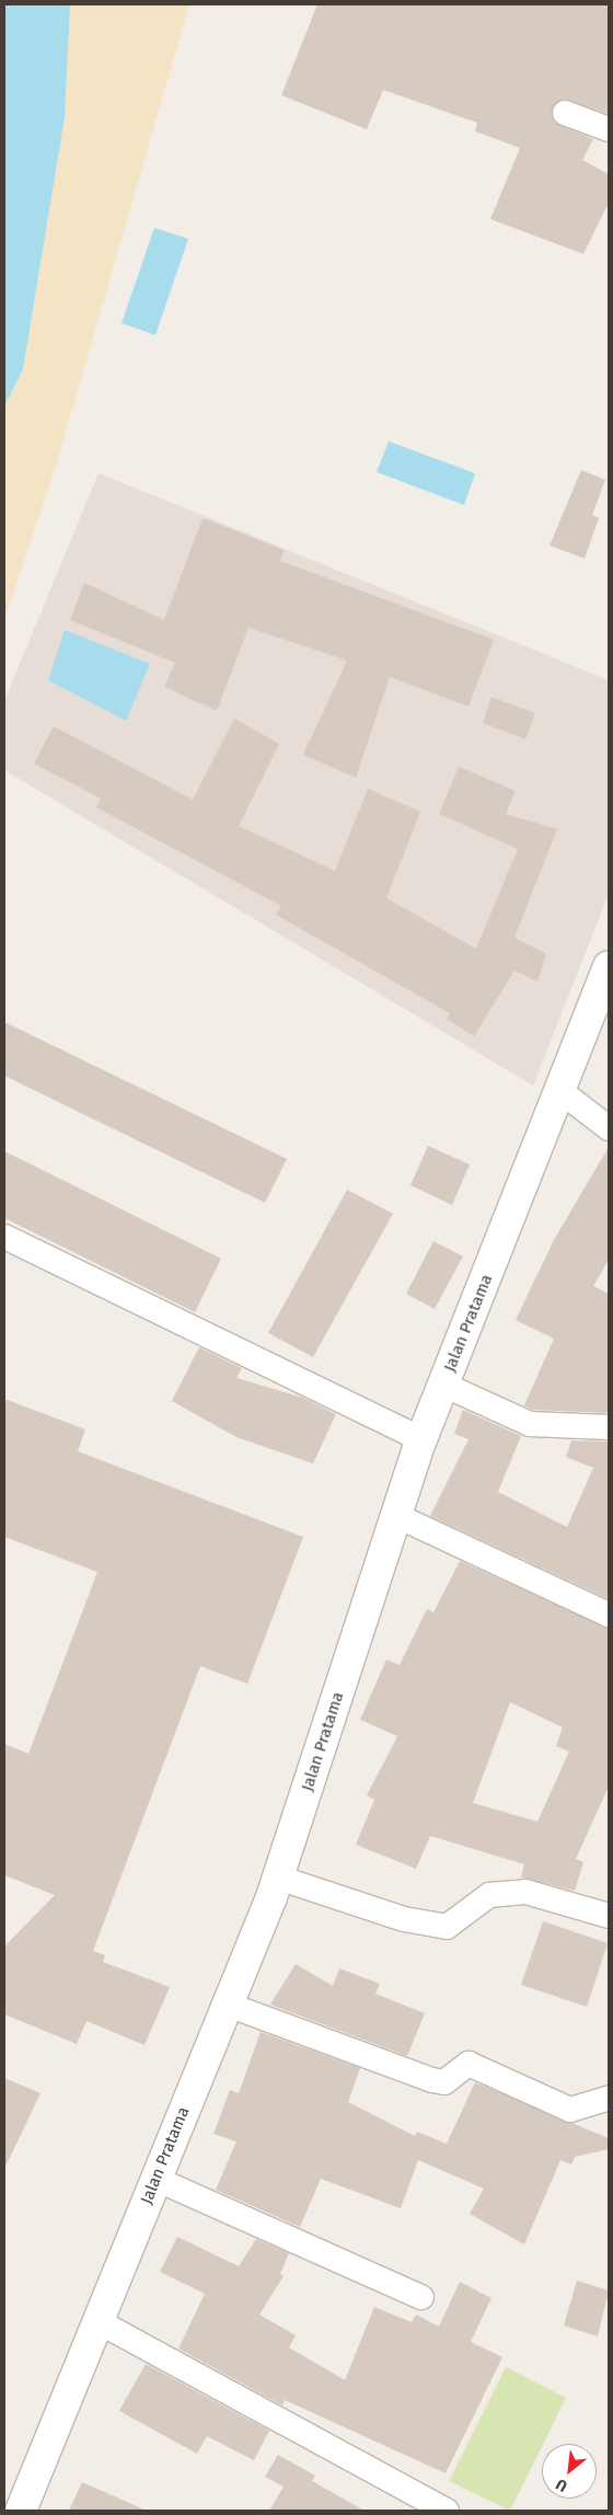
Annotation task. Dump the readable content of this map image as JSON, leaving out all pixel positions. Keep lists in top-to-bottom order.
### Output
{
  "streets": {
    "street": ["Jalan Pratama"]
  },
  "north": "bottom left"
}
